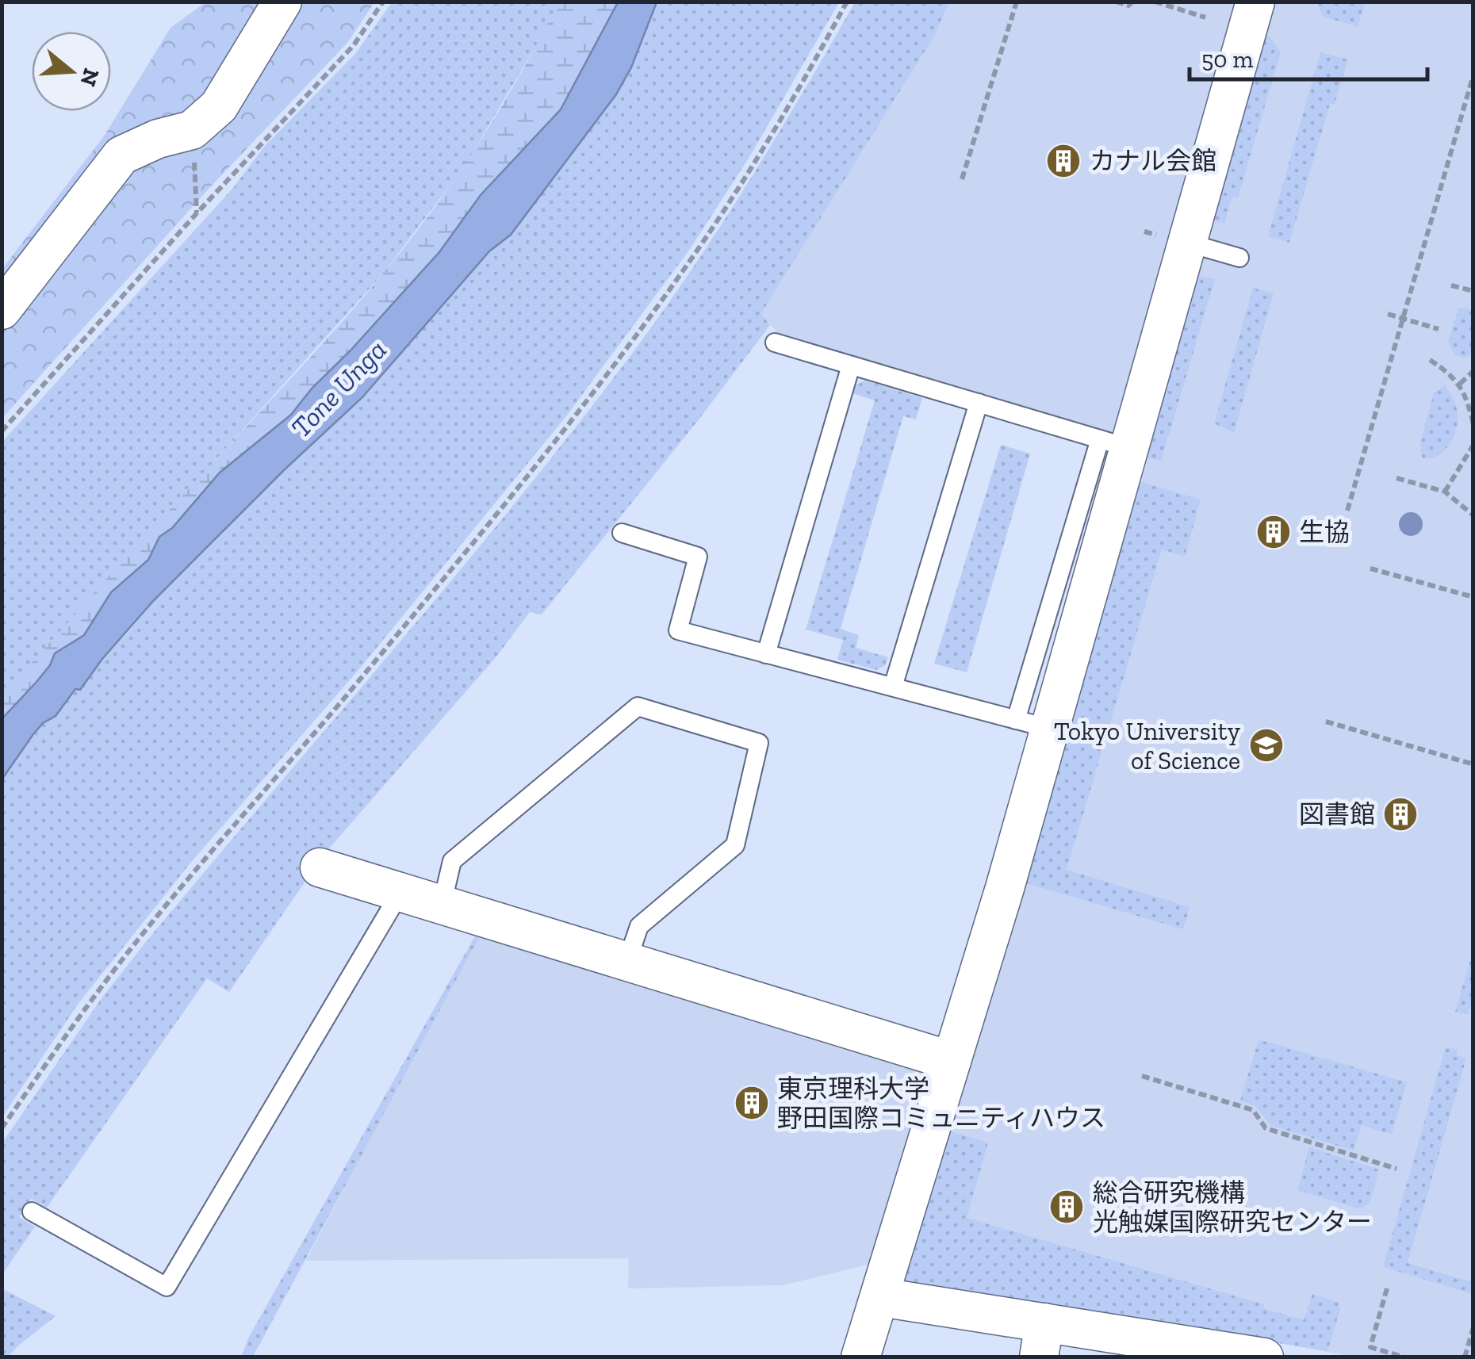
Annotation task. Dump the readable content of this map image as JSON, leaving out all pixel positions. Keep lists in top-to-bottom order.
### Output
{
  "water": ["Tone Unga"],
  "places": {
    "building": [
      "カナル会館",
      "生協",
      "図書館",
      "東京理科大学 野田国際コミュニティハウス",
      "総合研究機構 光触媒国際研究センター"
    ],
    "school or university": ["Tokyo University of Science"]
  },
  "scale_bar": "50 m",
  "north": "right"
}
